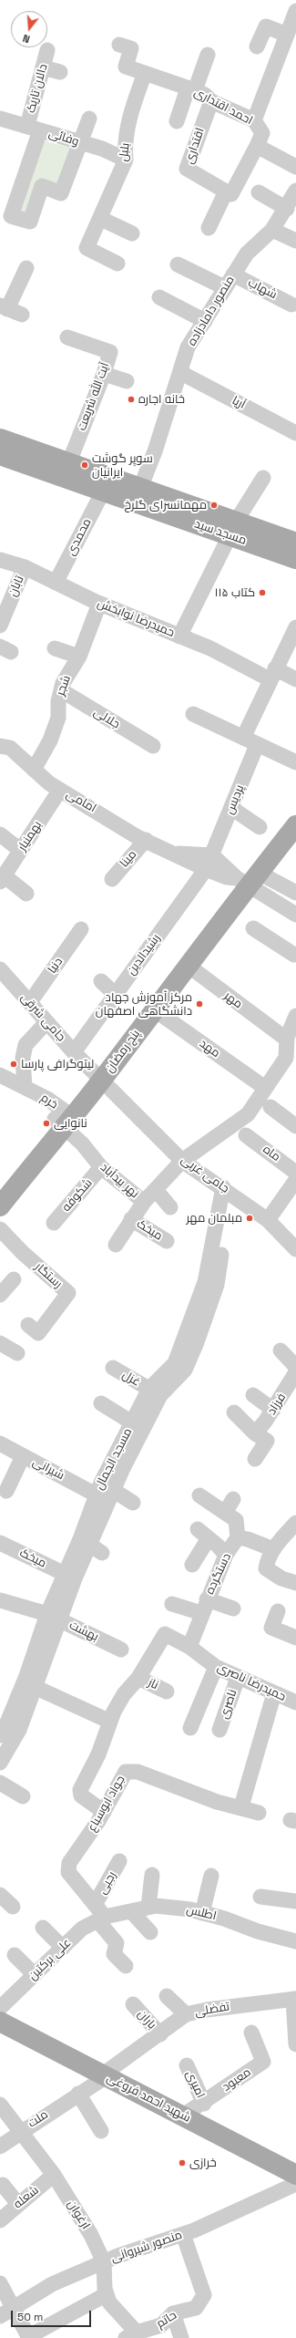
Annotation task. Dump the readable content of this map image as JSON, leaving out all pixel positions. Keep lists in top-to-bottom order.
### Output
{
  "streets": {
    "main road": ["مسجد سید", "پنج رمضان", "شهید احمد فروغی"],
    "street": [
      "دالان تاریک",
      "احمد اقتداری",
      "وفائی",
      "اقتداری",
      "بلبل",
      "شهاب",
      "منصور دامادزاده",
      "آیت الله شریعت",
      "آریا",
      "محمدی",
      "تابان",
      "حمیدرضا نوابخش",
      "شجر",
      "جلالی",
      "پردیس",
      "امامی",
      "بهمنیار",
      "مینا",
      "رشیدالدین",
      "دنیا",
      "مهر",
      "جامی شرقی",
      "مهد",
      "خرم",
      "ماه",
      "جامی غربی",
      "نهر بیدآباد",
      "شکوفه",
      "میخک",
      "رستگار",
      "غزل",
      "فرزاد",
      "مسجد الجمال",
      "شیرانی",
      "دستگرده",
      "بهشت",
      "حمیدرضا ناصری",
      "ناز",
      "ناصری",
      "جواد ابوسباع",
      "رجبی",
      "اطلس",
      "علی برکتین",
      "تفضلی",
      "باران",
      "معبود",
      "امیری",
      "ملت",
      "شعله",
      "ارغوان",
      "منصور شیروانی",
      "حاتم"
    ]
  },
  "crossings": [
    ["دالان تاریک", "وفائی"],
    ["احمد اقتداری", "اقتداری"],
    ["احمد اقتداری", "بلبل"],
    ["وفائی", "بلبل"],
    ["شهاب", "منصور دامادزاده"],
    ["منصور دامادزاده", "آریا"],
    ["منصور دامادزاده", "مسجد سید"],
    ["آیت الله شریعت", "مسجد سید"],
    ["مسجد سید", "محمدی"],
    ["محمدی", "حمیدرضا نوابخش"],
    ["تابان", "حمیدرضا نوابخش"],
    ["حمیدرضا نوابخش", "شجر"],
    ["شجر", "جلالی"],
    ["شجر", "امامی"],
    ["پردیس", "امامی"],
    ["پردیس", "رشیدالدین"],
    ["امامی", "بهمنیار"],
    ["امامی", "مینا"],
    ["امامی", "رشیدالدین"],
    ["رشیدالدین", "جامی شرقی"],
    ["دنیا", "جامی شرقی"],
    ["مهر", "پنج رمضان"],
    ["جامی شرقی", "پنج رمضان"],
    ["جامی شرقی", "جامی غربی"],
    ["مهد", "پنج رمضان"],
    ["مهد", "نهر بیدآباد"],
    ["پنج رمضان", "خرم"],
    ["پنج رمضان", "جامی غربی"],
    ["پنج رمضان", "نهر بیدآباد"],
    ["خرم", "نهر بیدآباد"],
    ["جامی غربی", "نهر بیدآباد"],
    ["جامی غربی", "مسجد الجمال"],
    ["نهر بیدآباد", "شکوفه"],
    ["میخک", "مسجد الجمال"],
    ["غزل", "مسجد الجمال"],
    ["مسجد الجمال", "شیرانی"],
    ["مسجد الجمال", "بهشت"],
    ["دستگرده", "حمیدرضا ناصری"],
    ["حمیدرضا ناصری", "ناز"],
    ["حمیدرضا ناصری", "ناصری"],
    ["جواد ابوسباع", "رجبی"],
    ["جواد ابوسباع", "اطلس"],
    ["جواد ابوسباع", "علی برکتین"],
    ["اطلس", "علی برکتین"],
    ["تفضلی", "باران"],
    ["تفضلی", "شهید احمد فروغی"],
    ["تفضلی", "ملت"],
    ["معبود", "امیری"],
    ["معبود", "شهید احمد فروغی"],
    ["شهید احمد فروغی", "ملت"],
    ["ملت", "ارغوان"],
    ["شعله", "ارغوان"],
    ["ارغوان", "منصور شیروانی"],
    ["ارغوان", "حاتم"],
    ["منصور شیروانی", "حاتم"]
  ],
  "places": [
    "خانه اجاره",
    "سوپر گوشت ایرانیان",
    "مهمانسرای گلرخ",
    "کتاب ۱۱۵",
    "مرکز آموزش جهاد دانشگاهی اصفهان",
    "لیتوگرافی پارسا",
    "نانوایی",
    "مبلمان مهر",
    "خرازی"
  ],
  "scale_bar": "50 m",
  "north": "bottom"
}
